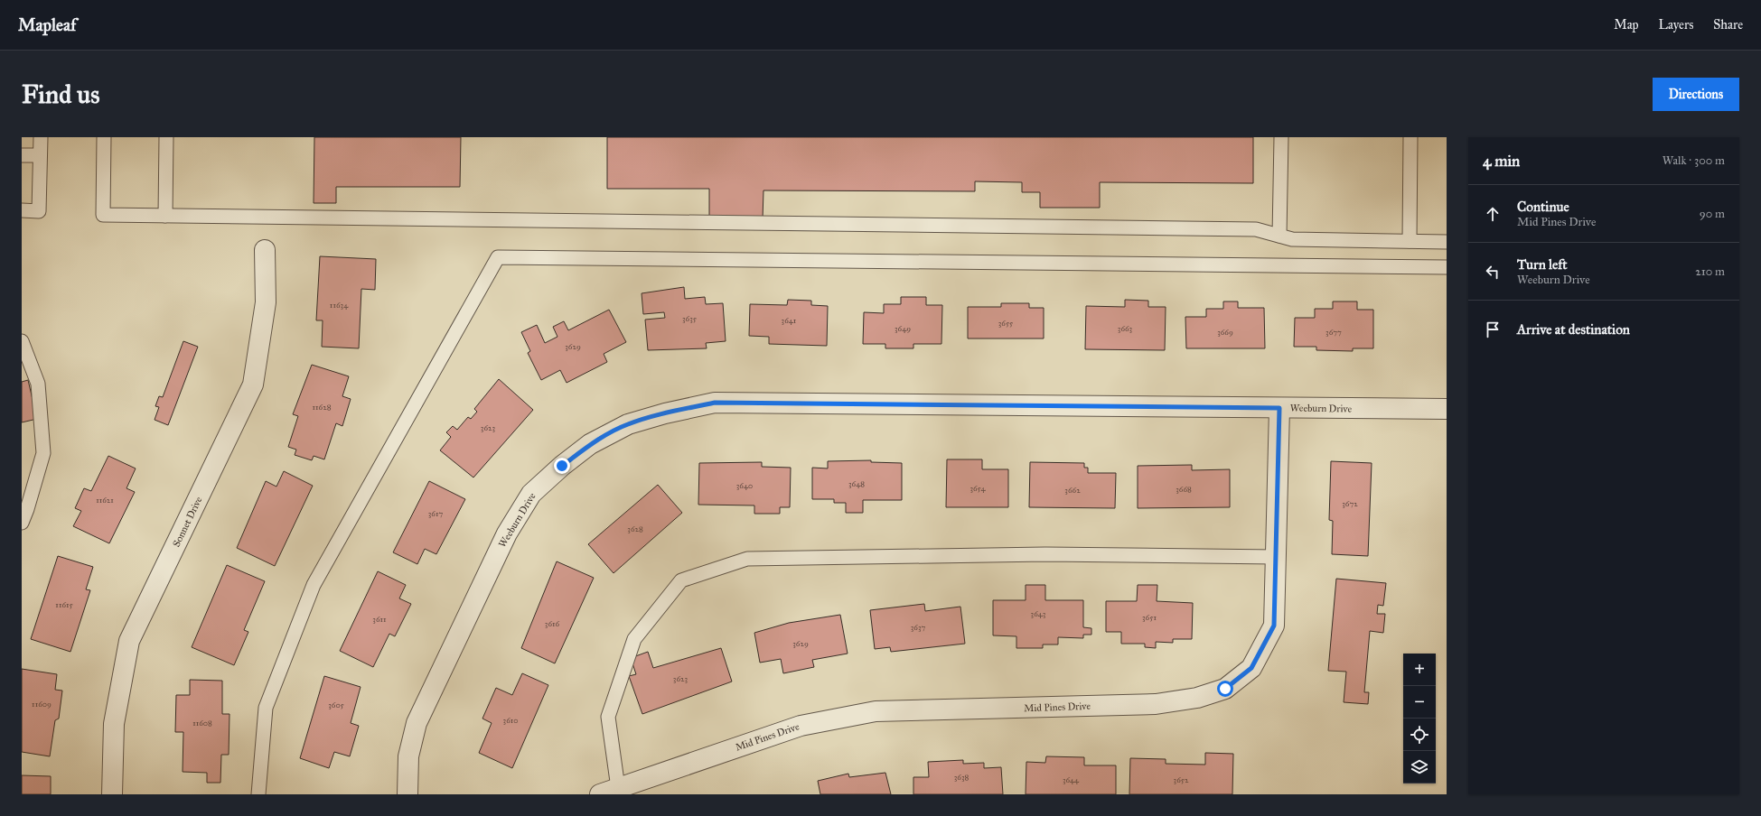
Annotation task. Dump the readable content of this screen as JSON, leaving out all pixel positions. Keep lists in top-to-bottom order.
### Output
{
  "streets": {
    "street": ["Weeburn Drive", "Sonnet Drive", "Mid Pines Drive"]
  },
  "crossings": [
    ["Weeburn Drive", "Mid Pines Drive"]
  ],
  "house_numbers": [
    "11634",
    "3635",
    "3641",
    "3655",
    "3649",
    "3663",
    "3669",
    "3677",
    "3629",
    "11628",
    "3623",
    "3648",
    "3640",
    "3654",
    "3668",
    "3662",
    "11621",
    "3672",
    "3617",
    "3628",
    "11615",
    "3643",
    "3651",
    "3611",
    "3616",
    "3637",
    "3629",
    "3623",
    "11609",
    "3605",
    "3610",
    "11608",
    "3638",
    "3644",
    "3652"
  ],
  "page": {
    "header": "Mapleaf",
    "nav": ["Map", "Layers", "Share"],
    "buttons": "Directions",
    "title": "Find us",
    "heading": ["4 min", "Walk · 300 m"],
    "list": [
      ["Continue", "Mid Pines Drive", "90 m"],
      ["Turn left", "Weeburn Drive", "210 m"],
      "Arrive at destination"
    ],
    "map_buttons": ["+", "−"]
  }
}
